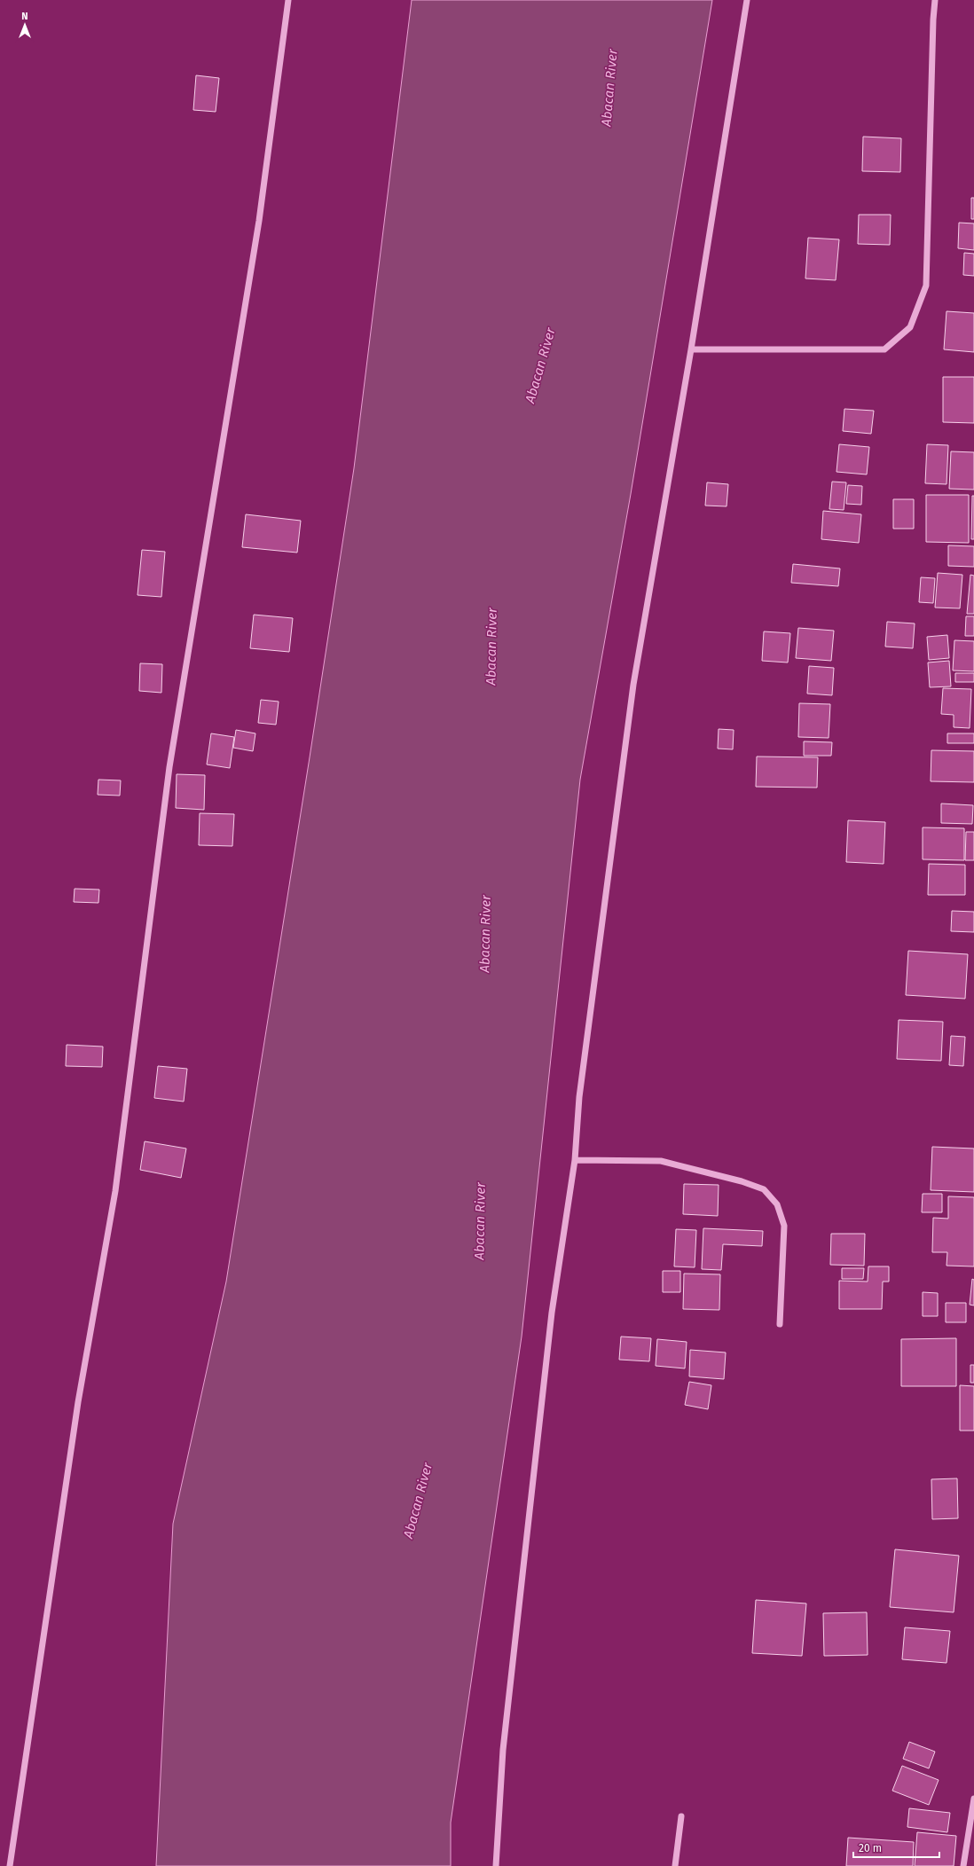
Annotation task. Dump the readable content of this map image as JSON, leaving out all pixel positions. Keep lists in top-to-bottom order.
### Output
{
  "water": ["Abacan River"],
  "scale_bar": "20 m",
  "north": "top"
}
